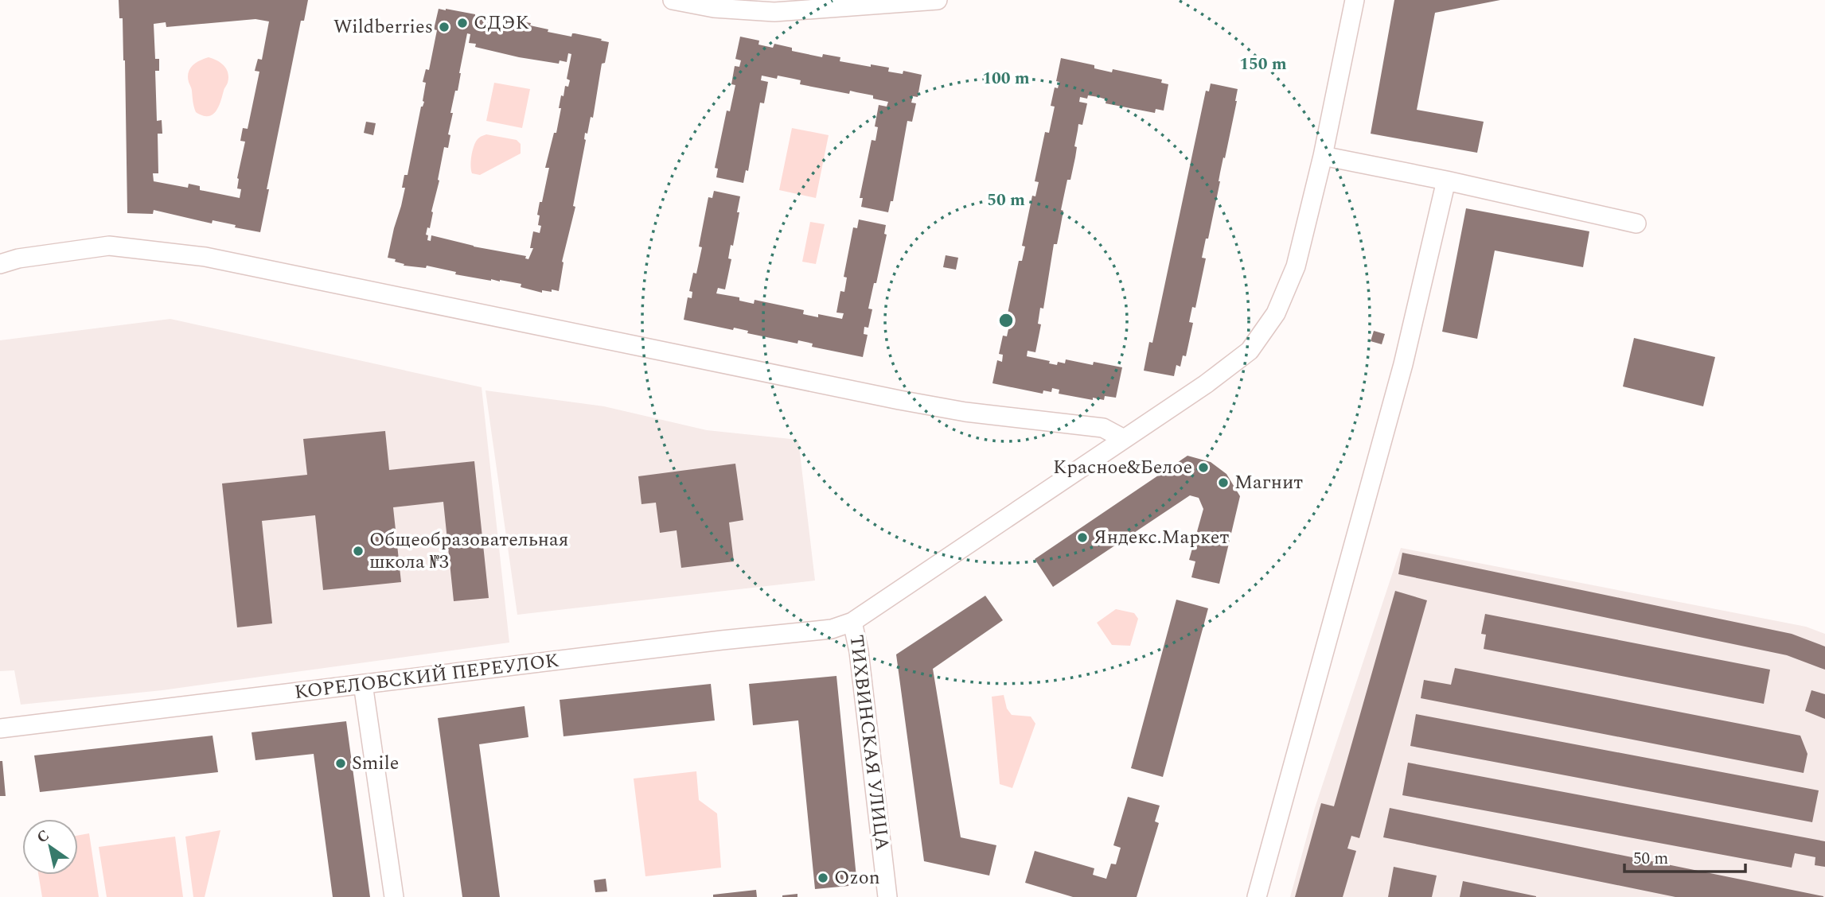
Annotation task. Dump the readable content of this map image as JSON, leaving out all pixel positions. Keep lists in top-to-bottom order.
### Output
{
  "streets": {
    "street": ["КОРЕЛОВСКИЙ ПЕРЕУЛОК", "ТИХВИНСКАЯ УЛИЦА"]
  },
  "crossings": [
    ["КОРЕЛОВСКИЙ ПЕРЕУЛОК", "ТИХВИНСКАЯ УЛИЦА"]
  ],
  "places": [
    "СДЭК",
    "Wildberries",
    "Красное&Белое",
    "Магнит",
    "Яндекс.Маркет",
    "Общеобразовательная школа №3",
    "Smile",
    "Ozon"
  ],
  "scale_bar": "50 m",
  "north": "top left",
  "rings": ["150 m", "100 m", "50 m"]
}
